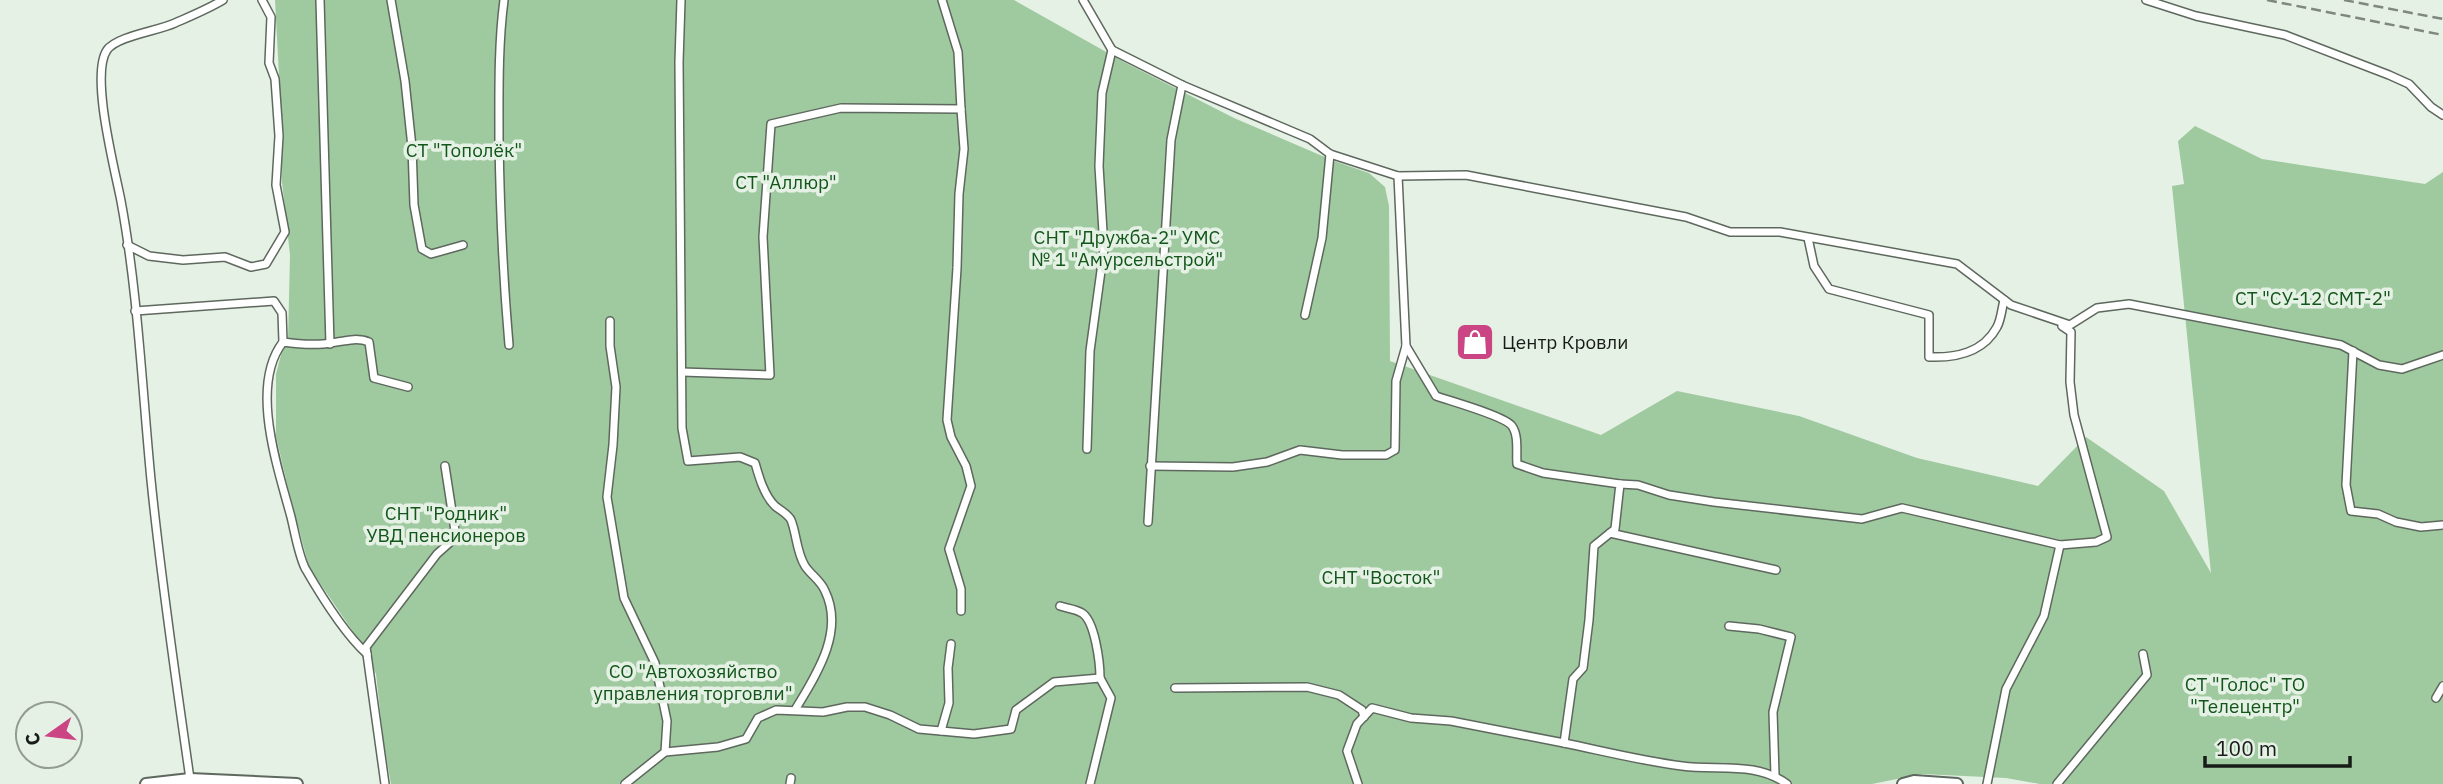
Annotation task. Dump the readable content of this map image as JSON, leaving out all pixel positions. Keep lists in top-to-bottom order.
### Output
{
  "parks": [
    "СТ \"Тополёк\"",
    "СТ \"Аллюр\"",
    "СНТ \"Дружба-2\" УМС № 1 \"Амурсельстрой\"",
    "СТ \"СУ-12 СМТ-2\"",
    "СНТ \"Родник\" УВД пенсионеров",
    "СНТ \"Восток\"",
    "СО \"Автохозяйство управления торговли\"",
    "СТ \"Голос\" ТО \"Телецентр\""
  ],
  "places": {
    "shop": ["Центр Кровли"]
  },
  "scale_bar": "100 m",
  "north": "left"
}
